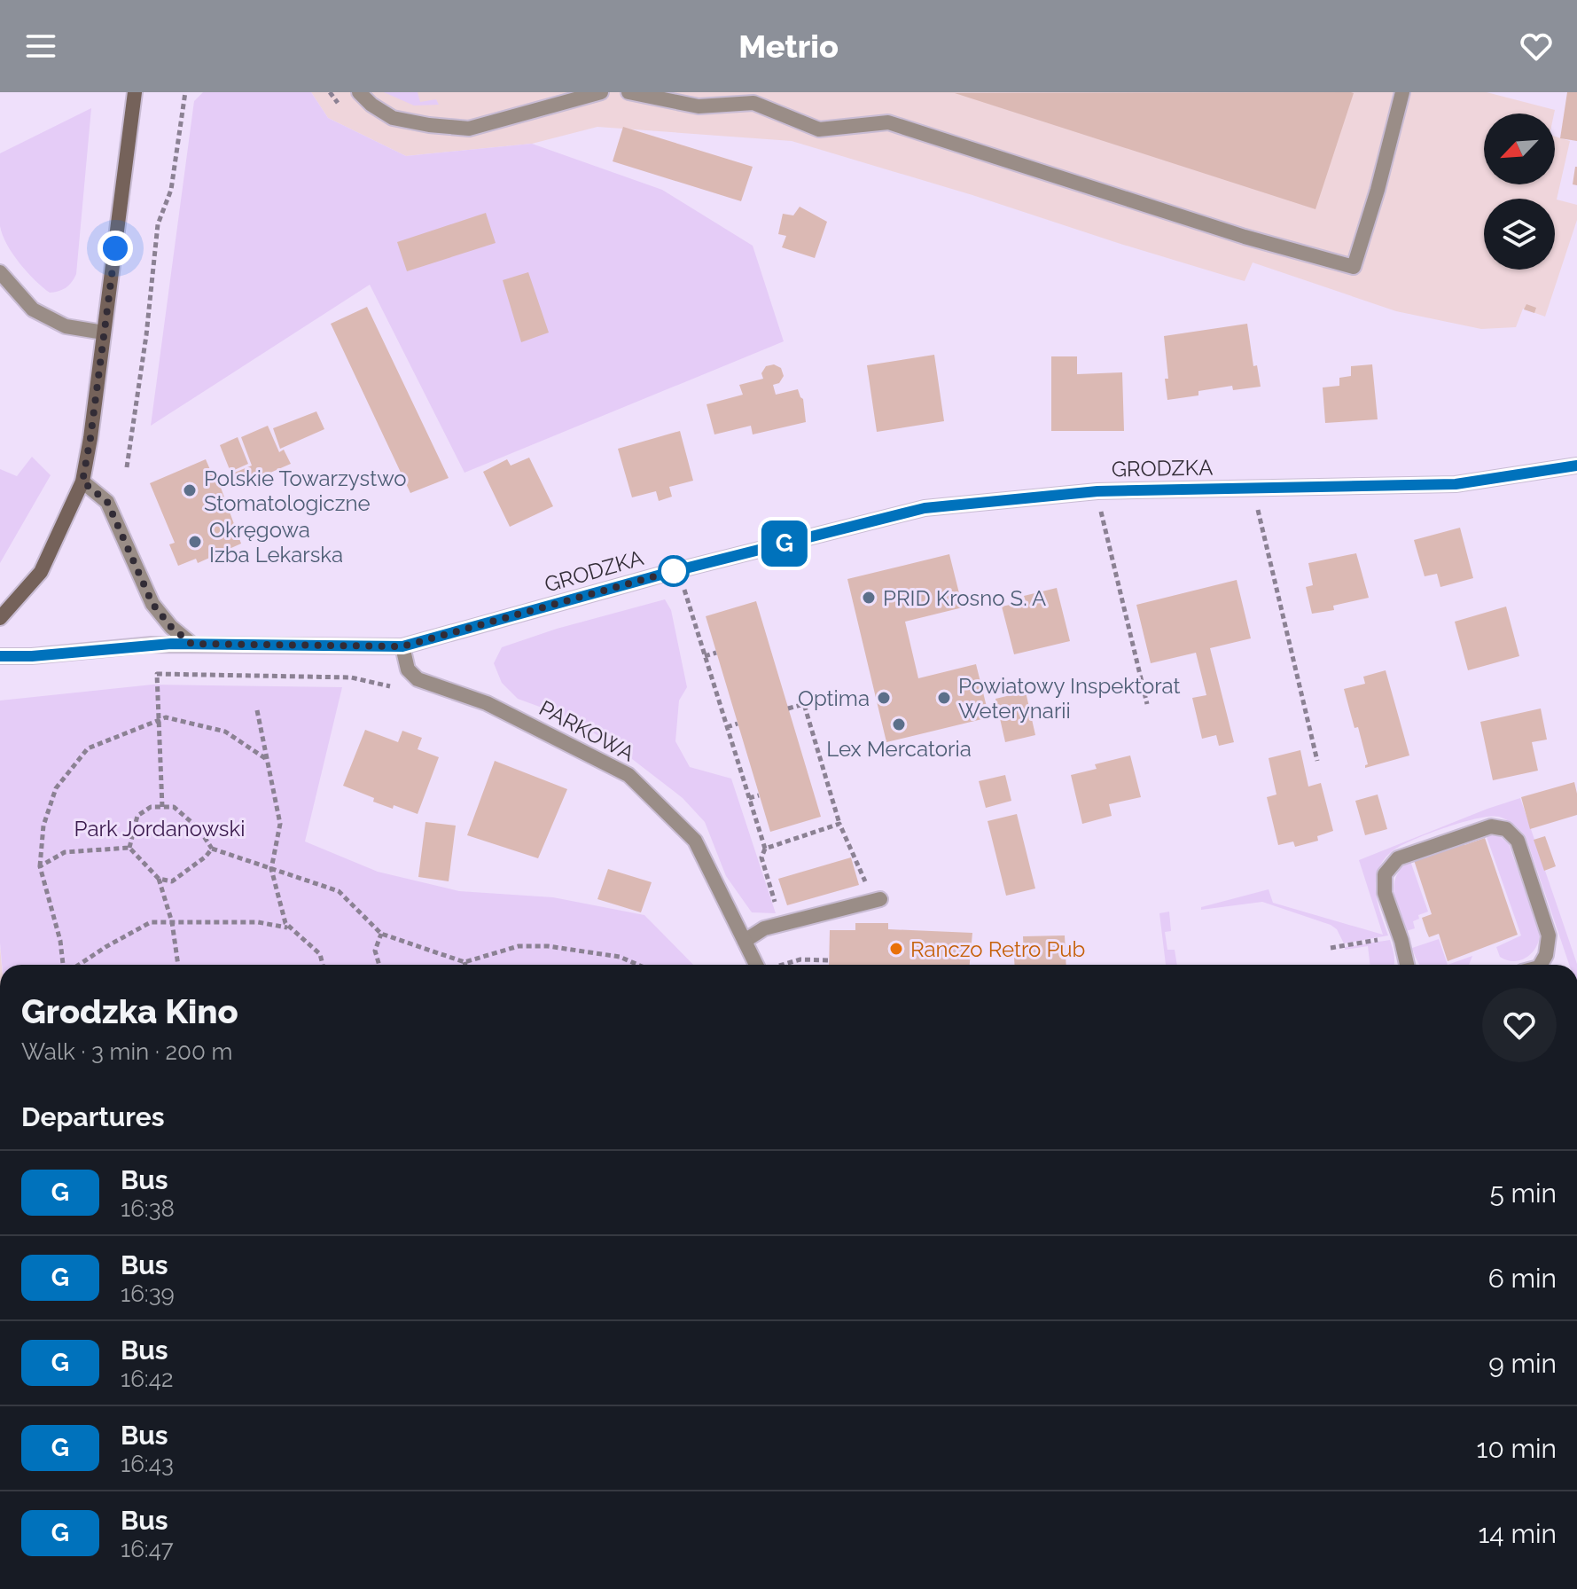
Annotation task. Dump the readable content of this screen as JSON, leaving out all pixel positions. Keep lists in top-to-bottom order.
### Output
{
  "streets": {
    "street": ["GRODZKA", "PARKOWA"]
  },
  "crossings": [
    ["GRODZKA", "PARKOWA"]
  ],
  "parks": ["Park Jordanowski"],
  "places": [
    "Polskie Towarzystwo Stomatologiczne",
    "Okręgowa Izba Lekarska",
    "PRID Krosno S. A",
    "Optima",
    "Powiatowy Inspektorat Weterynarii",
    "Lex Mercatoria",
    "Ranczo Retro Pub"
  ],
  "lines": ["bus line G"],
  "north": "bottom left",
  "page": {
    "header": "Metrio",
    "on_map": "G",
    "heading": [
      ["Grodzka Kino", "Walk · 3 min · 200 m"],
      "Departures"
    ],
    "list": [
      {
        "mark": "G",
        "name": "Bus",
        "note": "16:38",
        "value": "5 min"
      },
      {
        "mark": "G",
        "name": "Bus",
        "note": "16:39",
        "value": "6 min"
      },
      {
        "mark": "G",
        "name": "Bus",
        "note": "16:42",
        "value": "9 min"
      },
      {
        "mark": "G",
        "name": "Bus",
        "note": "16:43",
        "value": "10 min"
      },
      {
        "mark": "G",
        "name": "Bus",
        "note": "16:47",
        "value": "14 min"
      }
    ]
  }
}
